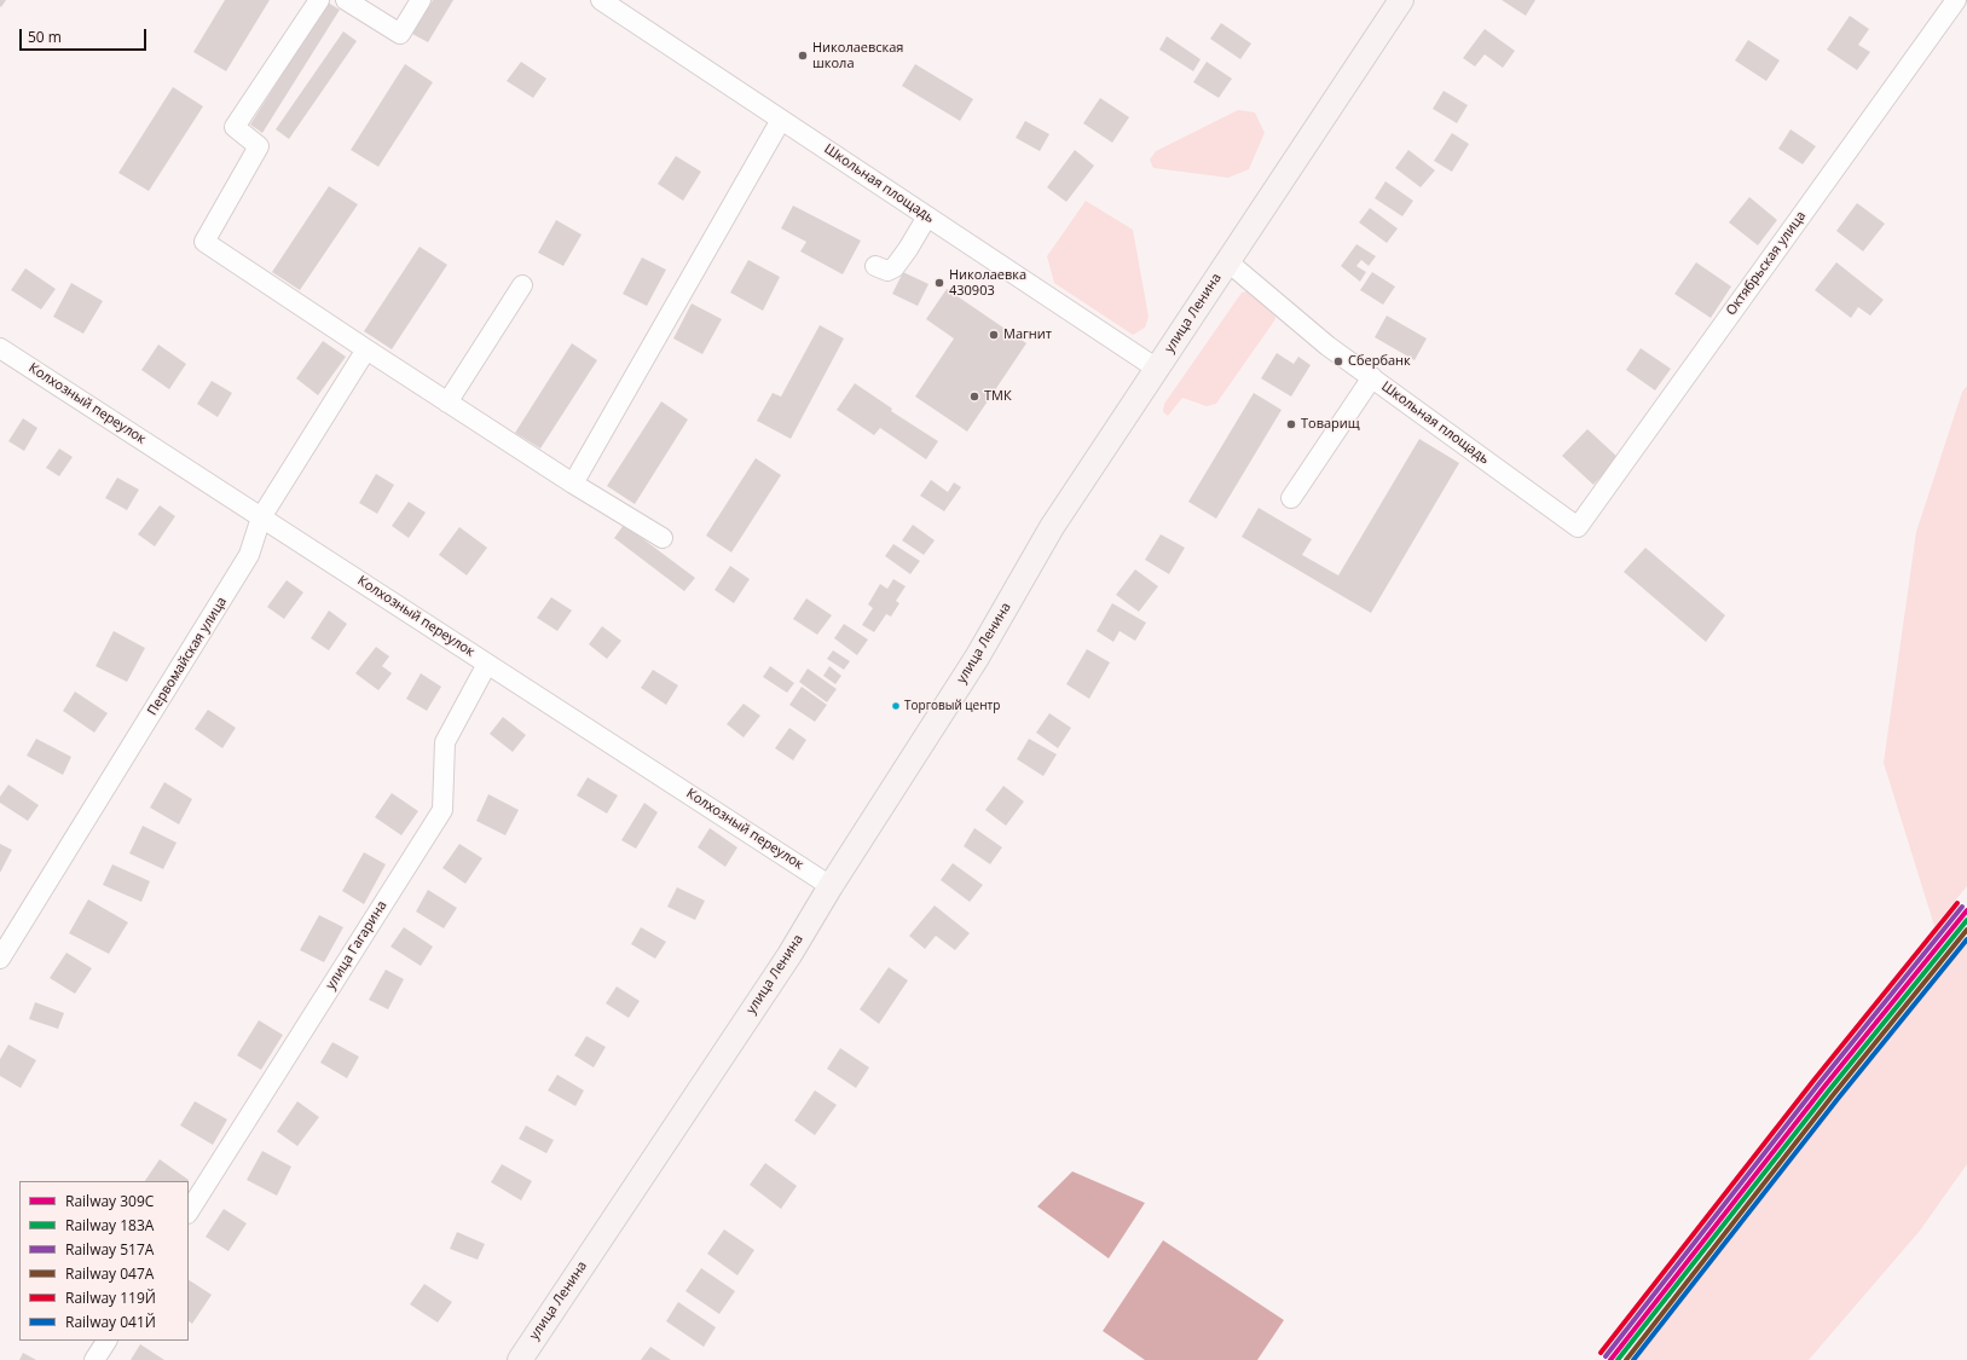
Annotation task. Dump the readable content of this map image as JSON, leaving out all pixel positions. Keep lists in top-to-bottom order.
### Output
{
  "streets": {
    "main road": ["улица Ленина"],
    "street": [
      "Школьная площадь",
      "Октябрьская улица",
      "Колхозный переулок",
      "Первомайская улица",
      "улица Гагарина"
    ]
  },
  "crossings": [
    ["Школьная площадь", "Октябрьская улица"],
    ["Школьная площадь", "улица Ленина"],
    ["улица Ленина", "Колхозный переулок"],
    ["Колхозный переулок", "Первомайская улица"],
    ["Колхозный переулок", "улица Гагарина"]
  ],
  "places": [
    "Николаевская школа",
    "Николаевка 430903",
    "Магнит",
    "Сбербанк",
    "ТМК",
    "Товарищ",
    "Торговый центр"
  ],
  "lines": [
    "rail line 119Й",
    "rail line 517А",
    "rail line 309С",
    "rail line 183А",
    "rail line 047А",
    "rail line 041Й"
  ],
  "legend": [
    "Railway 309С",
    "Railway 183А",
    "Railway 517А",
    "Railway 047А",
    "Railway 119Й",
    "Railway 041Й"
  ],
  "scale_bar": "50 m"
}
